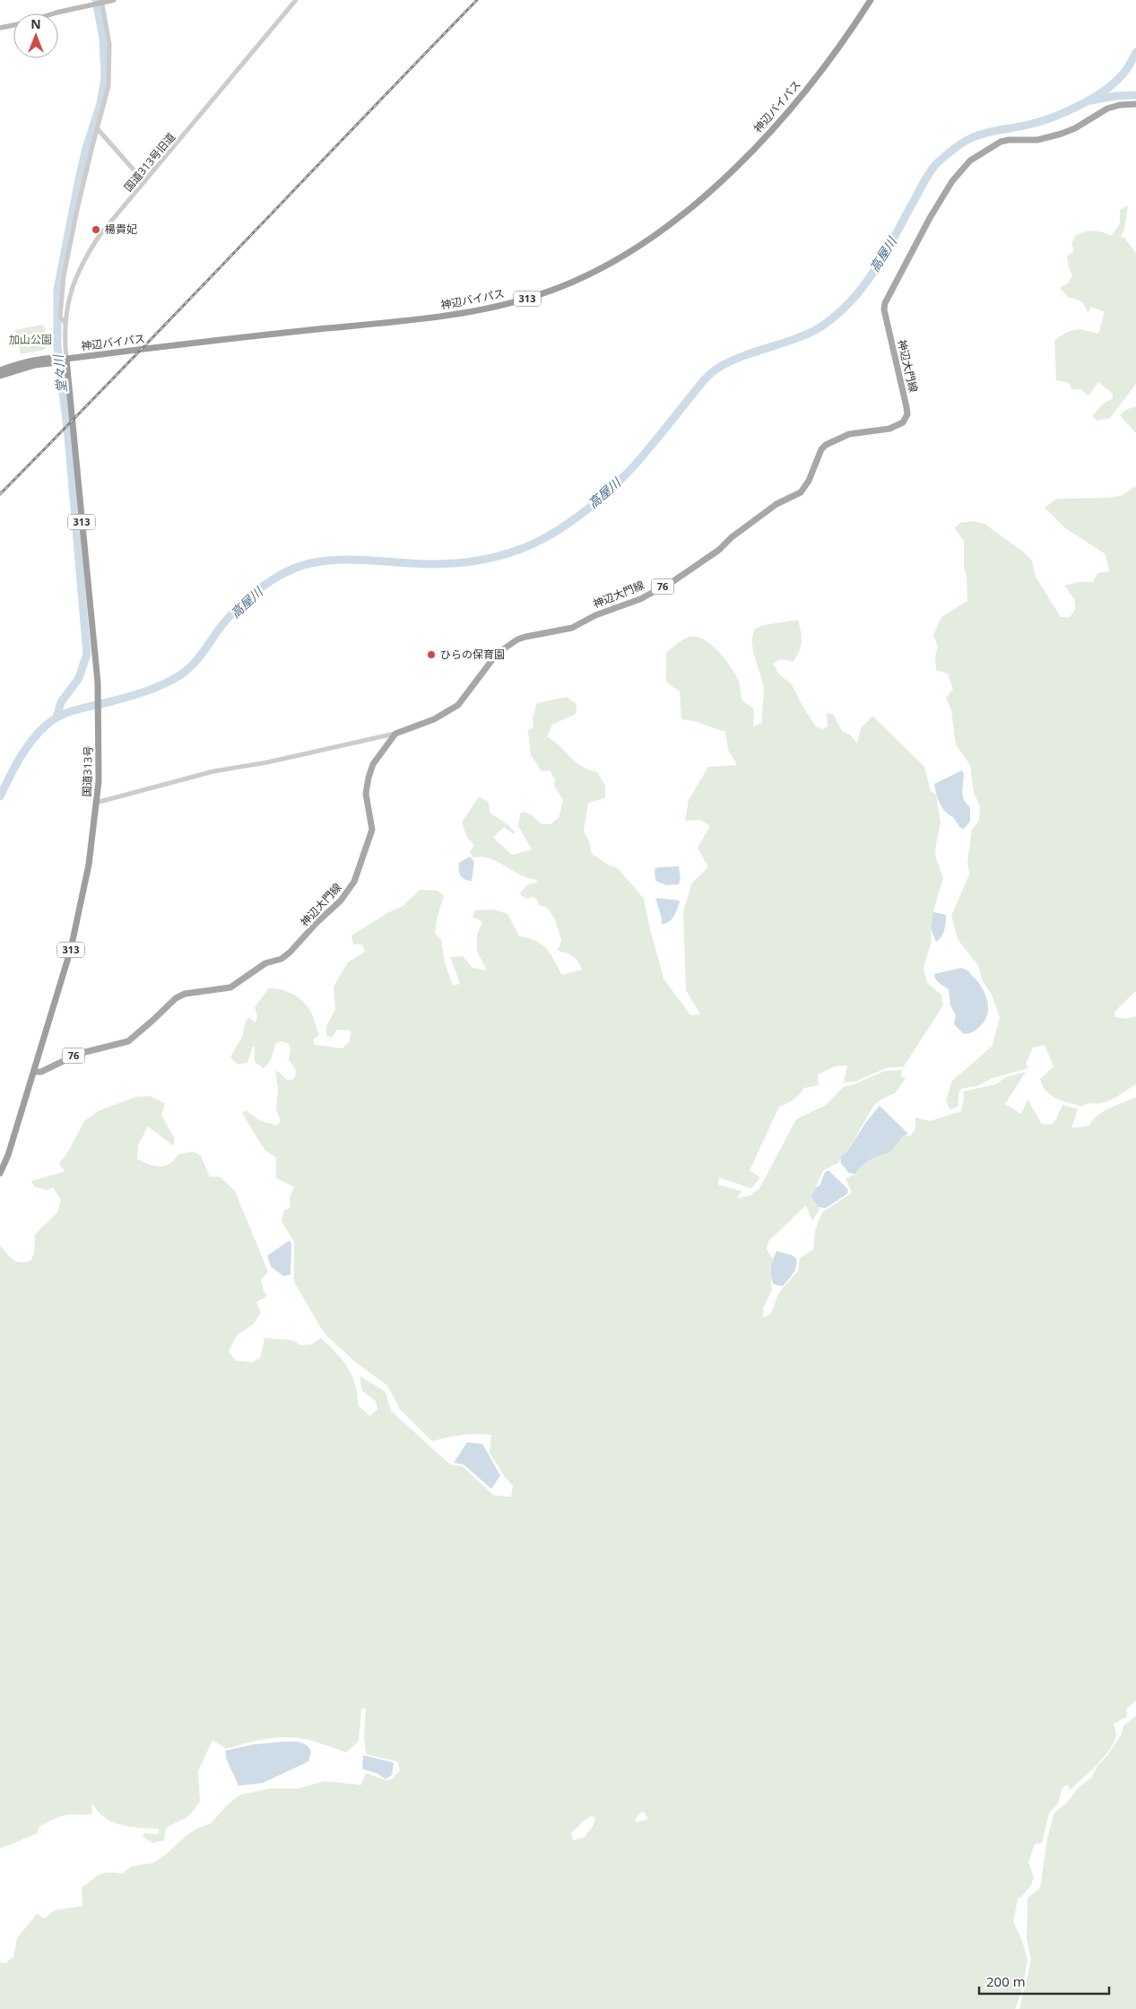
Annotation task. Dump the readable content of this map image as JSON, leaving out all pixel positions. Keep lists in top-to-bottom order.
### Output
{
  "streets": {
    "highway": ["神辺バイパス", "313", "国道313号"],
    "main road": ["神辺大門線", "76"],
    "street": ["国道313号旧道"]
  },
  "crossings": [
    ["神辺バイパス", "国道313号旧道"],
    ["神辺バイパス", "国道313号"],
    ["国道313号旧道", "国道313号"],
    ["神辺大門線", "国道313号"]
  ],
  "water": ["高屋川", "堂々川"],
  "parks": ["加山公園"],
  "places": ["楊貴妃", "ひらの保育園"],
  "scale_bar": "200 m",
  "north": "top"
}
